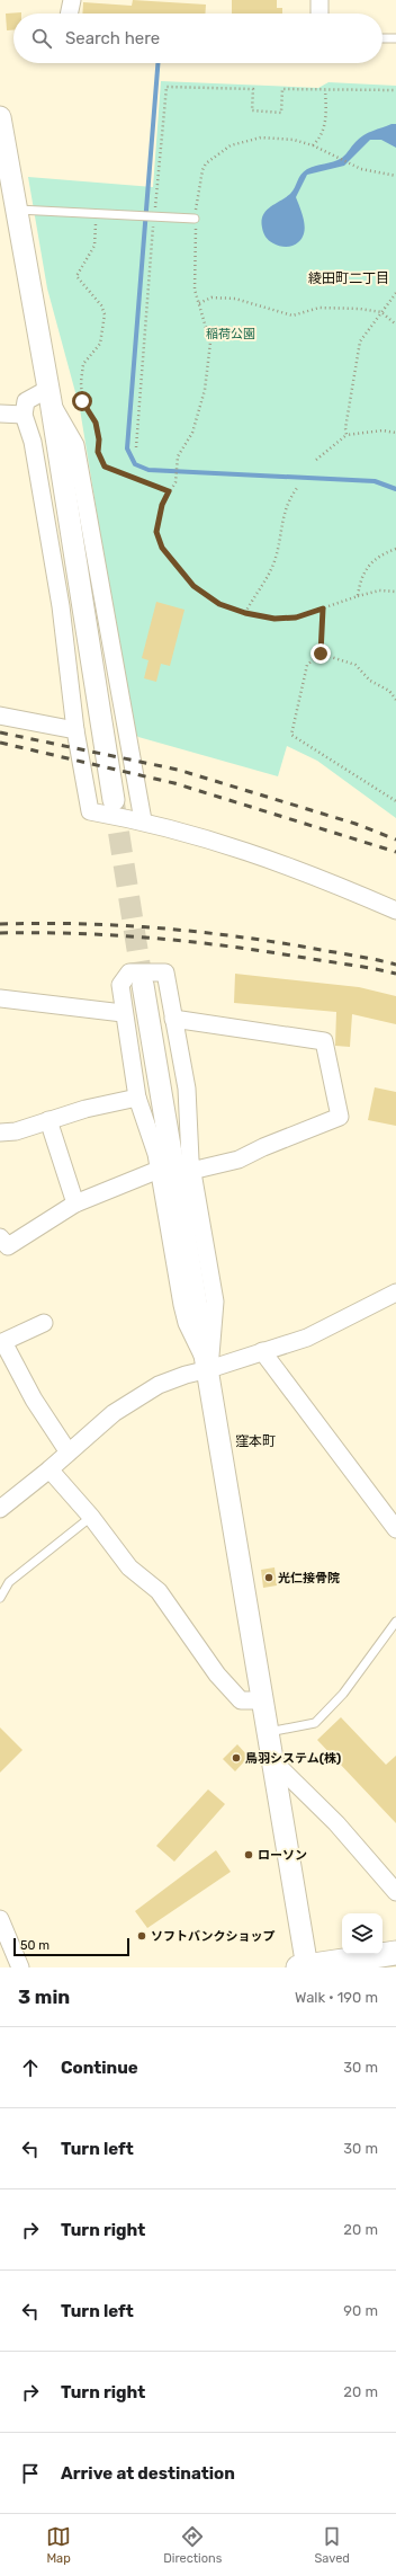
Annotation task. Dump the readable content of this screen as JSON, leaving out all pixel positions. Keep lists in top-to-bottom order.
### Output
{
  "districts": ["綾田町二丁目", "窪本町"],
  "parks": ["稲荷公園"],
  "places": [
    "光仁接骨院",
    "鳥羽システム(株)",
    "ローソン",
    "ソフトバンクショップ"
  ],
  "scale_bar": "50 m",
  "page": {
    "search": "Search here",
    "scale": "50 m",
    "heading": ["3 min", "Walk · 190 m"],
    "list": [
      ["Continue", "30 m"],
      ["Turn left", "30 m"],
      ["Turn right", "20 m"],
      ["Turn left", "90 m"],
      ["Turn right", "20 m"],
      "Arrive at destination"
    ],
    "nav": ["Map", "Directions", "Saved"]
  }
}
